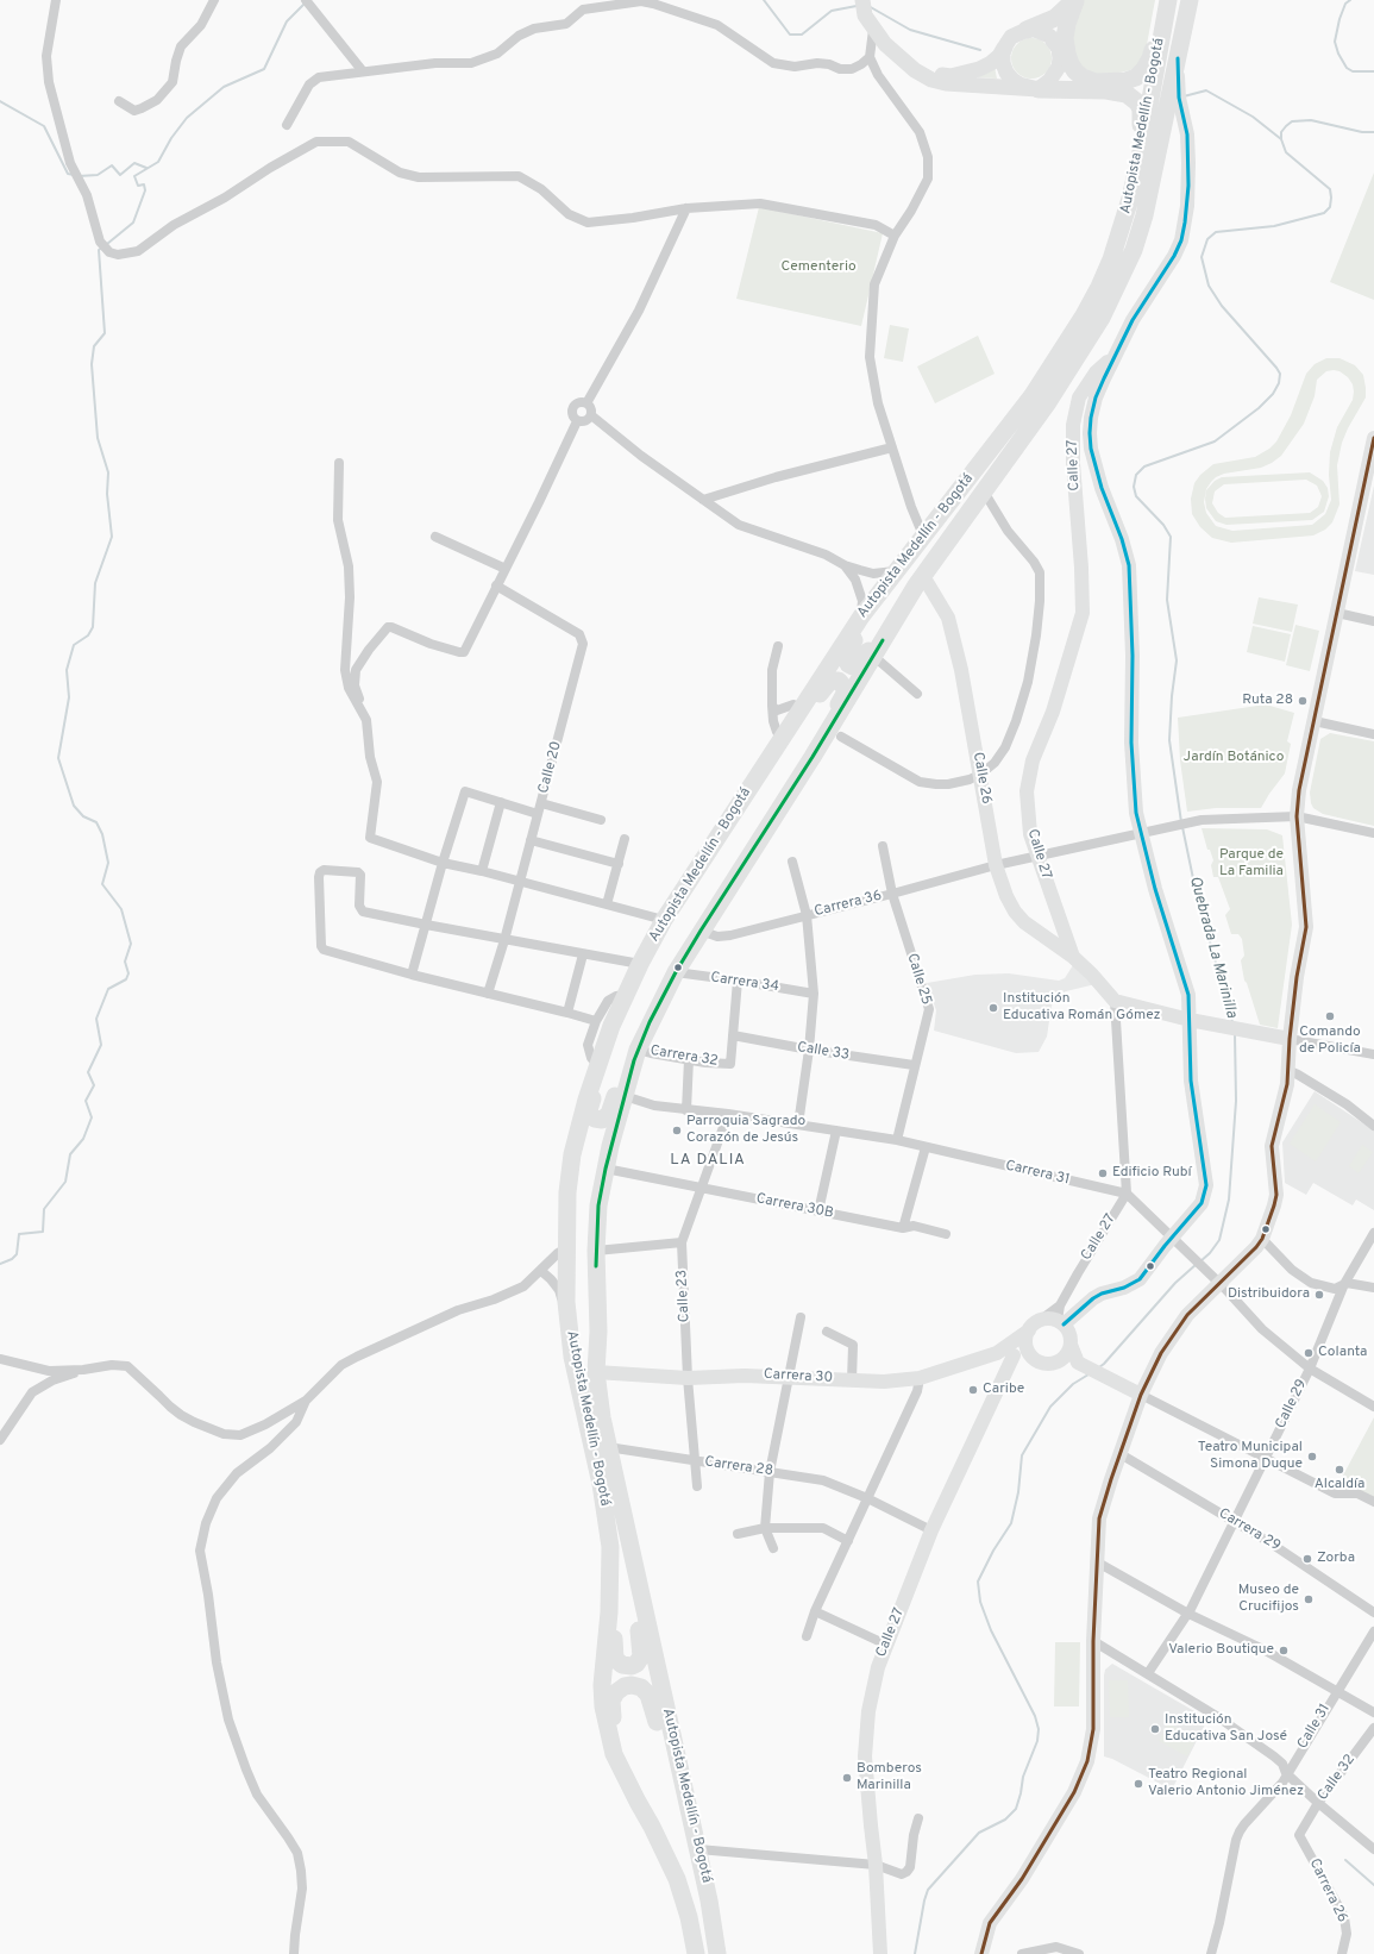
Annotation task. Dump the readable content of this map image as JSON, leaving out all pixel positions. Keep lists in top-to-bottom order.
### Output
{
  "streets": {
    "highway": ["Autopista Medellín - Bogotá"],
    "main road": ["Calle 27", "Calle 26", "Carrera 30"],
    "street": [
      "Calle 20",
      "Carrera 36",
      "Calle 25",
      "Carrera 34",
      "Calle 33",
      "Carrera 32",
      "Carrera 31",
      "Carrera 30B",
      "Calle 23",
      "Calle 29",
      "Carrera 28",
      "Carrera 29",
      "Calle 31",
      "Calle 32",
      "Carrera 26"
    ]
  },
  "crossings": [
    ["Autopista Medellín - Bogotá", "Calle 26"],
    ["Autopista Medellín - Bogotá", "Carrera 36"],
    ["Autopista Medellín - Bogotá", "Carrera 34"],
    ["Autopista Medellín - Bogotá", "Carrera 32"],
    ["Autopista Medellín - Bogotá", "Carrera 31"],
    ["Autopista Medellín - Bogotá", "Carrera 30B"],
    ["Autopista Medellín - Bogotá", "Carrera 30"],
    ["Autopista Medellín - Bogotá", "Carrera 28"],
    ["Calle 27", "Calle 26"],
    ["Calle 27", "Carrera 36"],
    ["Calle 27", "Carrera 31"],
    ["Calle 27", "Carrera 30"],
    ["Calle 27", "Carrera 28"],
    ["Calle 26", "Carrera 36"],
    ["Carrera 36", "Calle 25"],
    ["Calle 25", "Calle 33"],
    ["Calle 25", "Carrera 31"],
    ["Calle 33", "Carrera 32"],
    ["Carrera 31", "Calle 23"],
    ["Carrera 30B", "Calle 23"],
    ["Calle 23", "Carrera 30"],
    ["Calle 23", "Carrera 28"],
    ["Calle 29", "Carrera 29"],
    ["Calle 32", "Carrera 26"]
  ],
  "districts": ["LA DALIA"],
  "water": ["Quebrada La Marinilla"],
  "parks": ["Cementerio", "Jardín Botánico", "Parque de La Familia"],
  "places": [
    "Ruta 28",
    "Institución Educativa Román Gómez",
    "Comando de Policía",
    "Parroquia Sagrado Corazón de Jesús",
    "Edificio Rubí",
    "Distribuidora",
    "Colanta",
    "Caribe",
    "Teatro Municipal Simona Duque",
    "Alcaldía",
    "Zorba",
    "Museo de Crucifijos",
    "Valerio Boutique",
    "Institución Educativa San José",
    "Bomberos Marinilla",
    "Teatro Regional Valerio Antonio Jiménez"
  ]
}
